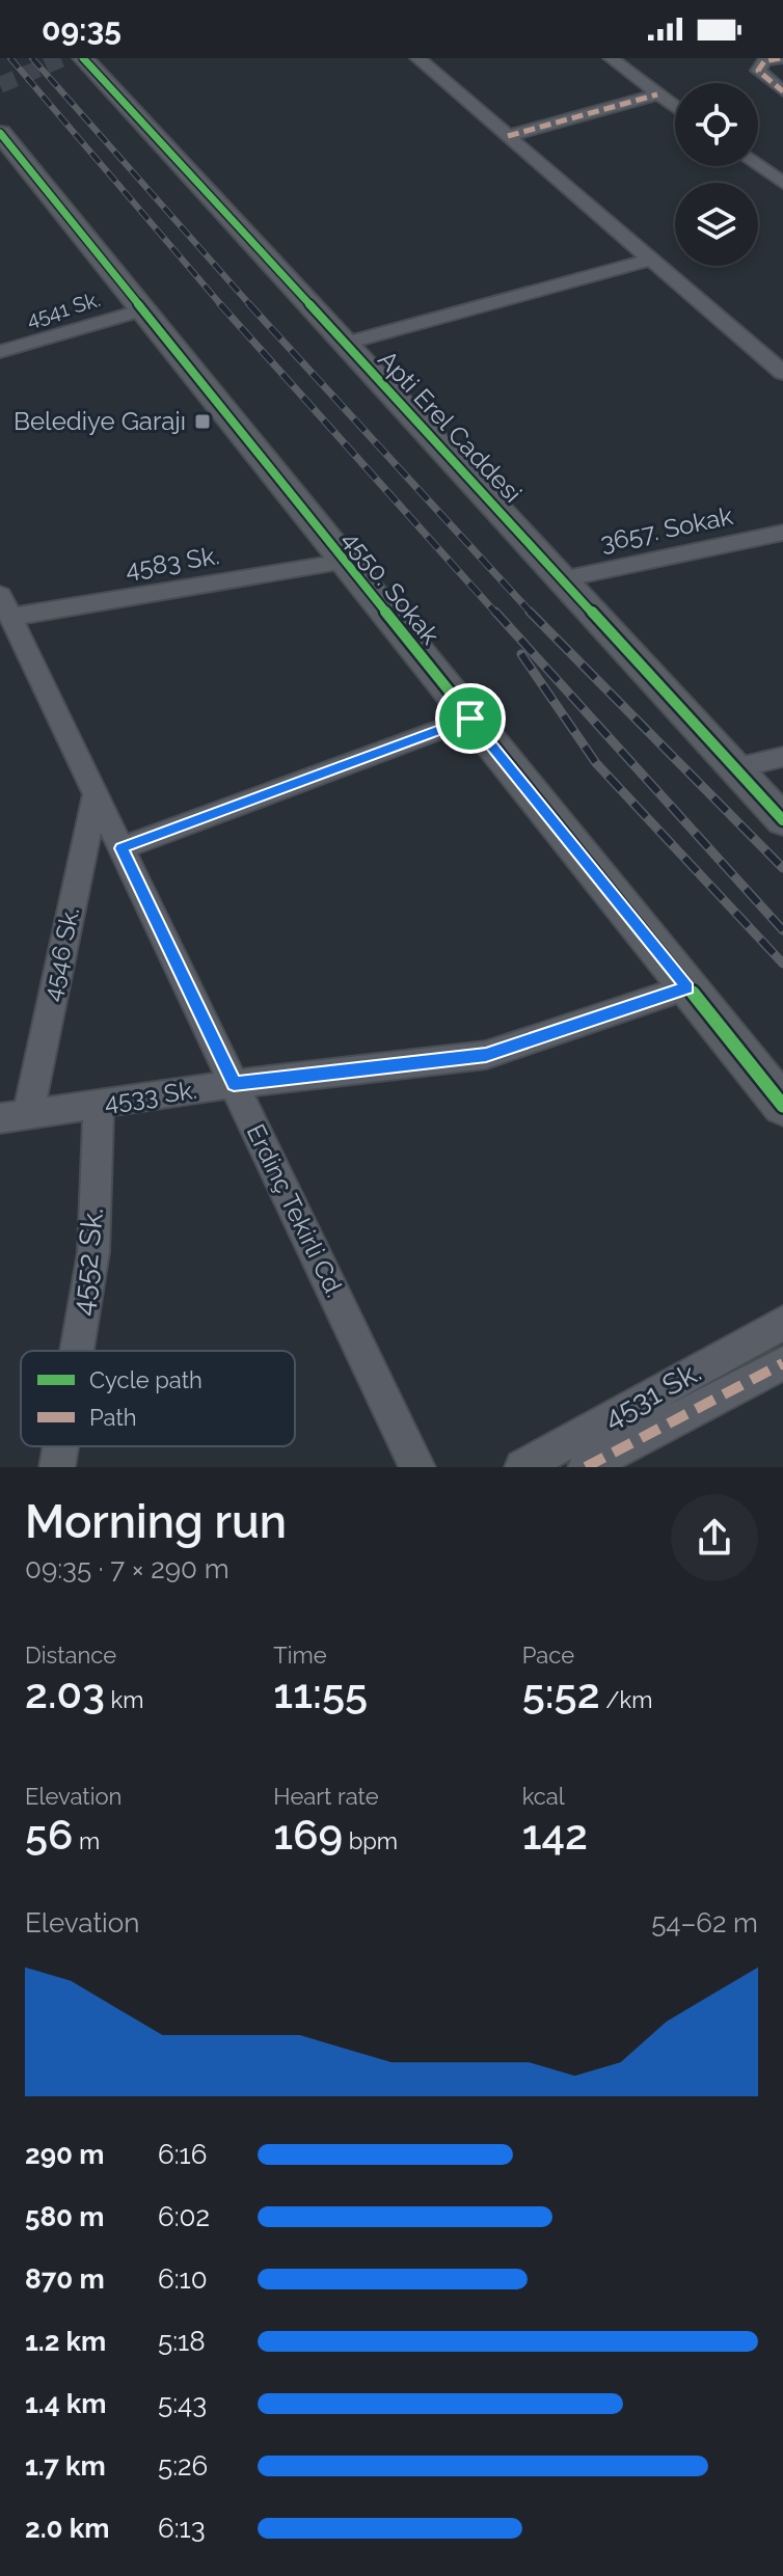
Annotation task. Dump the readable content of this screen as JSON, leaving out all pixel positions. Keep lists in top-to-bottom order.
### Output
{
  "streets": {
    "street": [
      "4541 Sk.",
      "Apti Erel Caddesi",
      "3657. Sokak",
      "4583 Sk.",
      "4550. Sokak",
      "4546 Sk.",
      "4533 Sk.",
      "Erdinç Tekirli Cd.",
      "4552 Sk.",
      "4531 Sk."
    ]
  },
  "crossings": [
    ["4541 Sk.", "4550. Sokak"],
    ["Apti Erel Caddesi", "3657. Sokak"],
    ["4583 Sk.", "4550. Sokak"],
    ["4583 Sk.", "Erdinç Tekirli Cd."],
    ["4550. Sokak", "4533 Sk."],
    ["4546 Sk.", "4533 Sk."],
    ["4546 Sk.", "Erdinç Tekirli Cd."],
    ["4533 Sk.", "Erdinç Tekirli Cd."],
    ["4533 Sk.", "4552 Sk."]
  ],
  "places": {
    "transit": ["Belediye Garajı"]
  },
  "legend": ["Cycle path", "Path"],
  "page": {
    "status": "09:35",
    "heading": ["Morning run", "09:35 · 7 × 290 m"],
    "stats": [
      ["Distance", "2.03 km"],
      ["Time", "11:55"],
      ["Pace", "5:52 /km"],
      ["Elevation", "56 m"],
      ["Heart rate", "169 bpm"],
      ["kcal", "142"]
    ],
    "chart": ["Elevation", "54–62 m"],
    "list": [
      {
        "name": "290 m",
        "note": "6:16"
      },
      {
        "name": "580 m",
        "note": "6:02"
      },
      {
        "name": "870 m",
        "note": "6:10"
      },
      {
        "name": "1.2 km",
        "note": "5:18"
      },
      {
        "name": "1.4 km",
        "note": "5:43"
      },
      {
        "name": "1.7 km",
        "note": "5:26"
      },
      {
        "name": "2.0 km",
        "note": "6:13"
      }
    ]
  }
}
